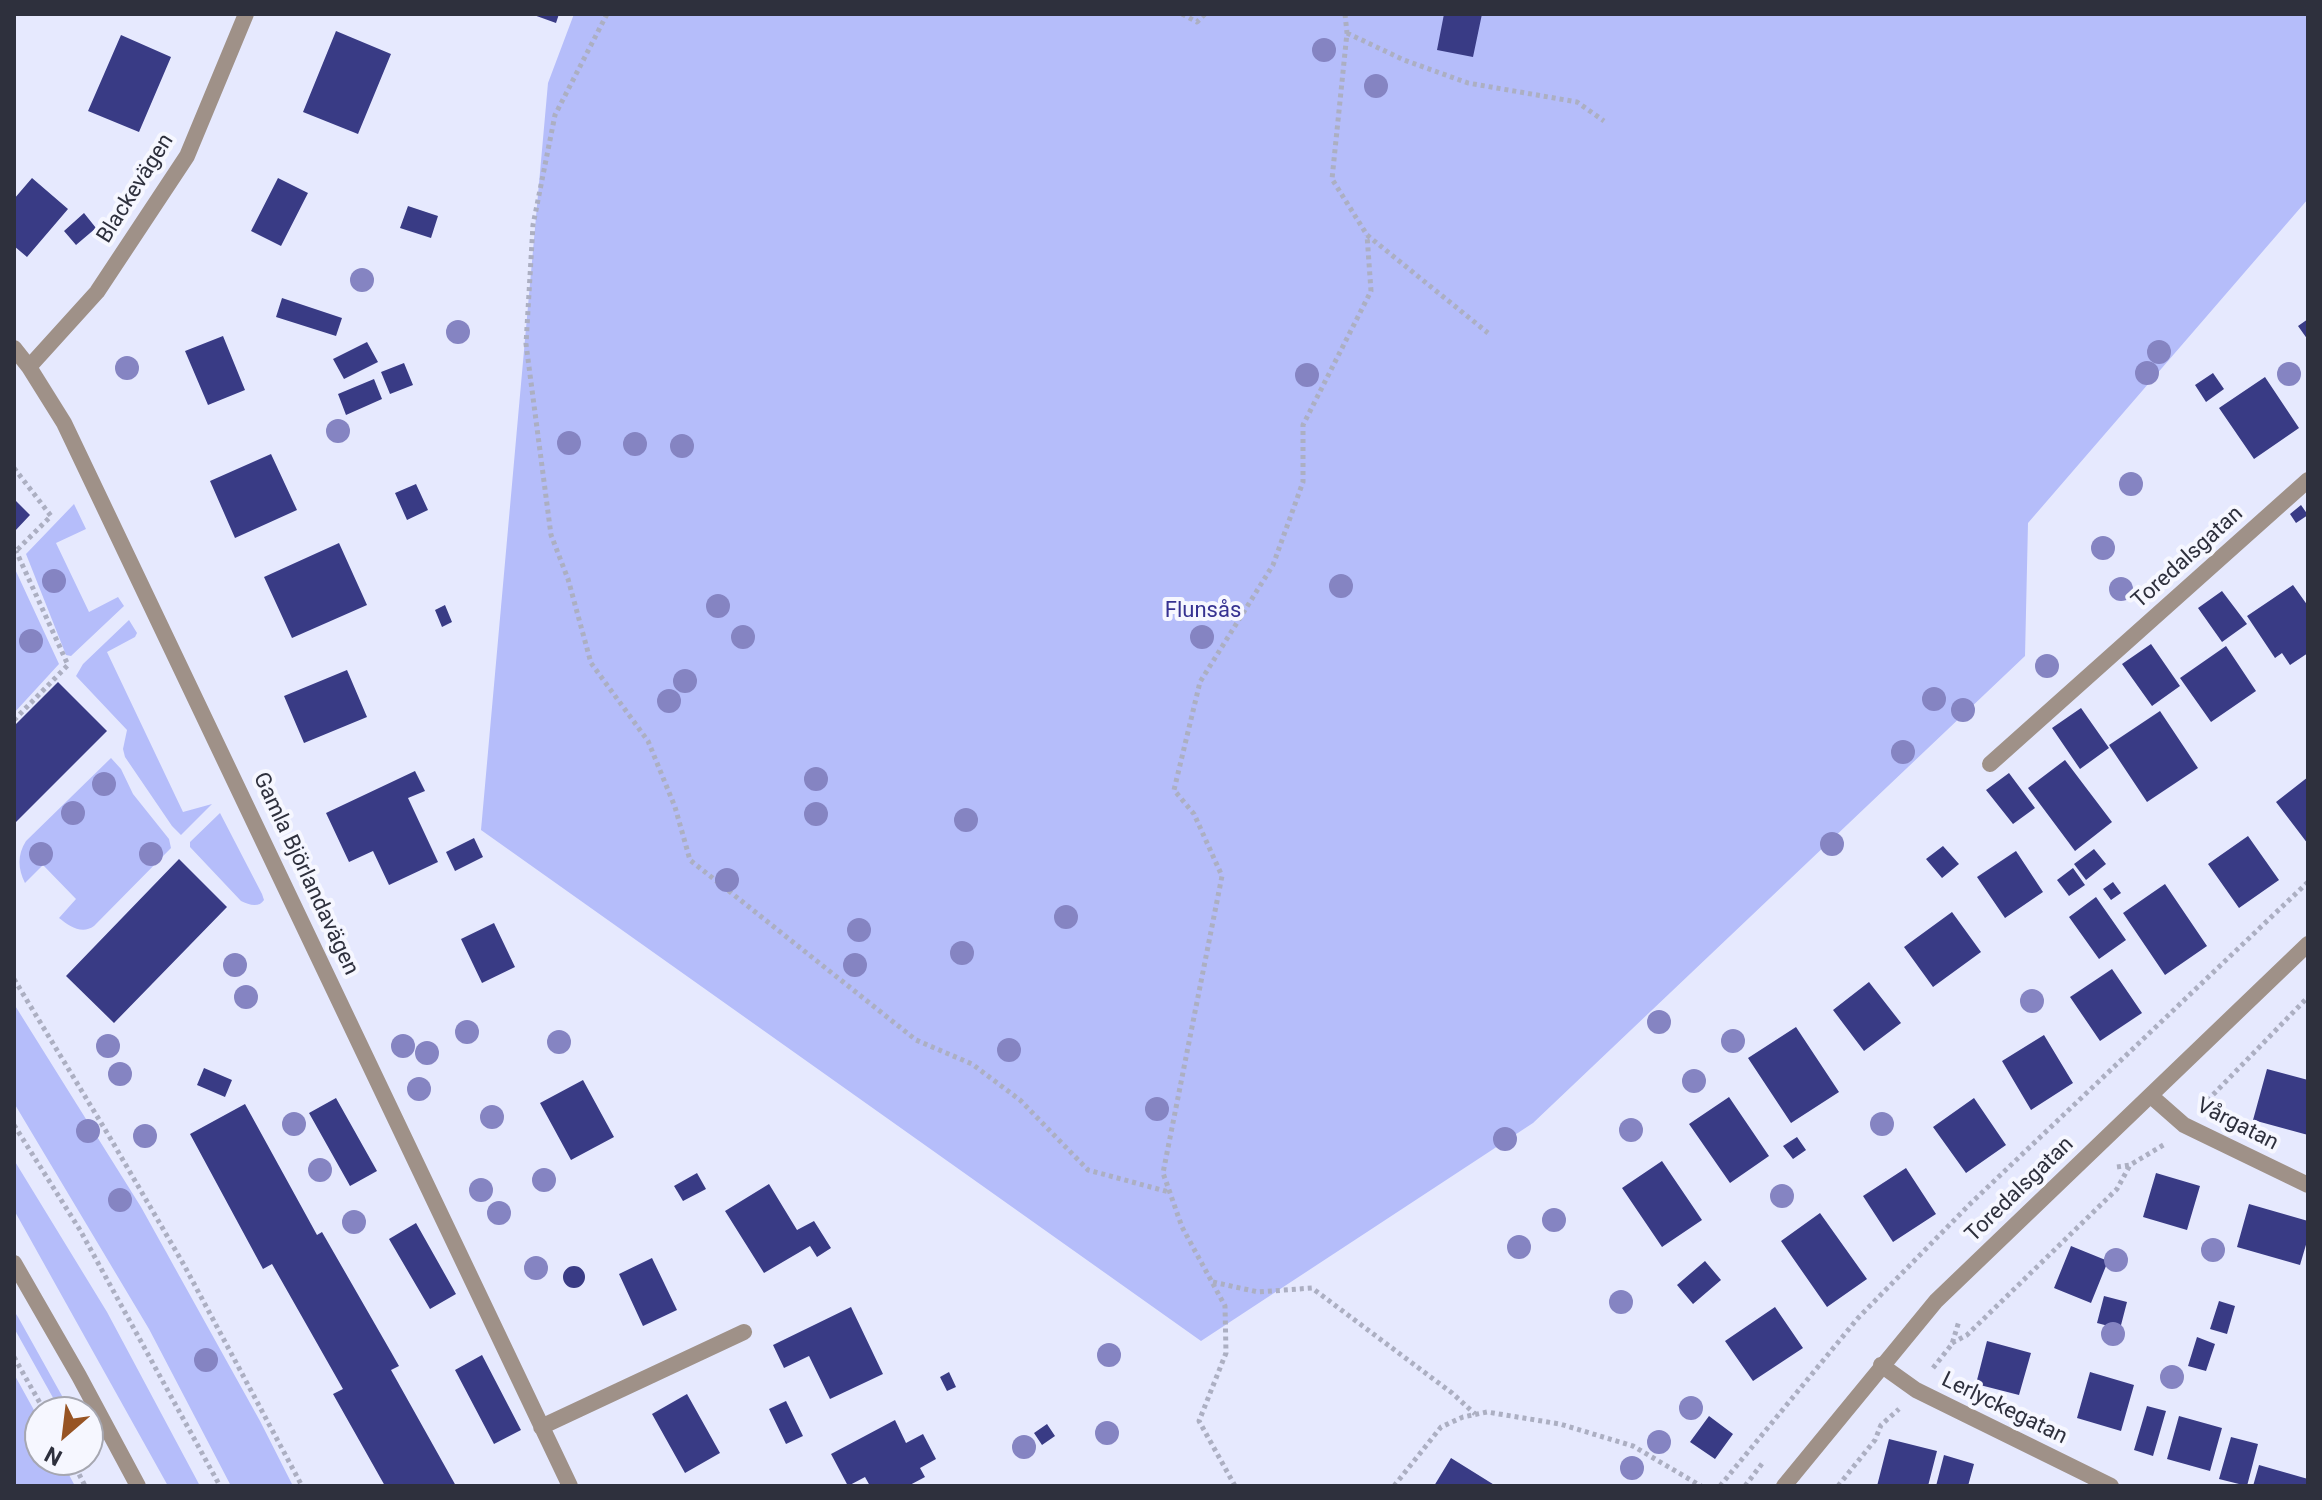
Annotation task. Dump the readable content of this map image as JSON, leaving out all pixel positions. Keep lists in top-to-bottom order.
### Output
{
  "streets": {
    "street": [
      "Blackevägen",
      "Toredalsgatan",
      "Gamla Björlandavägen",
      "Vårgatan",
      "Lerlyckegatan"
    ]
  },
  "crossings": [
    ["Blackevägen", "Gamla Björlandavägen"],
    ["Toredalsgatan", "Vårgatan"],
    ["Toredalsgatan", "Lerlyckegatan"]
  ],
  "parks": ["Flunsås"],
  "north": "bottom left"
}
